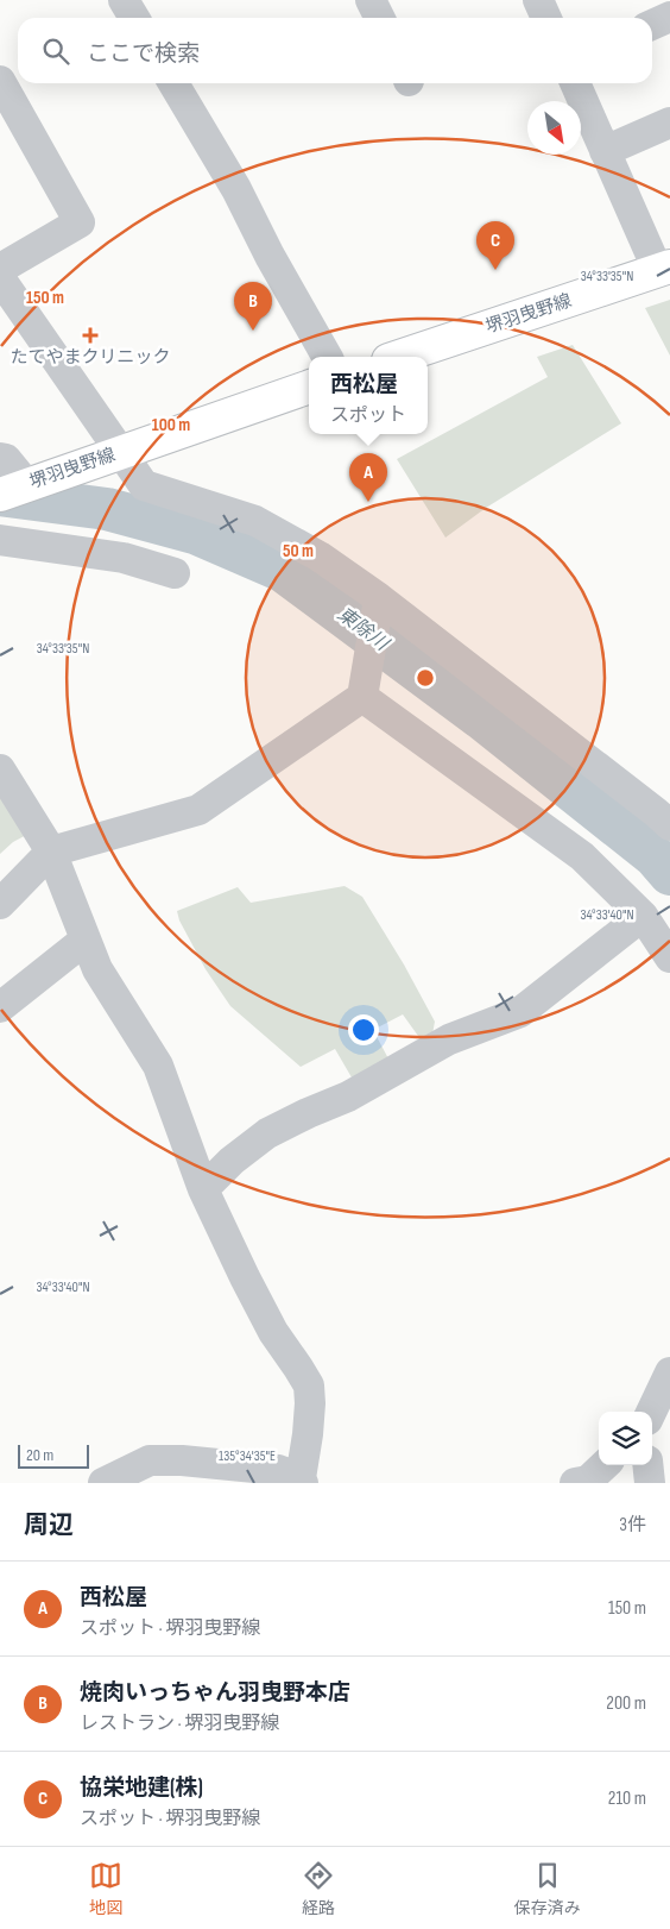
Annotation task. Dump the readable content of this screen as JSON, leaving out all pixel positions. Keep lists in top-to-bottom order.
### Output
{
  "streets": {
    "main road": ["堺羽曳野線"]
  },
  "water": ["東除川"],
  "places": {
    "health": ["たてやまクリニック"]
  },
  "scale_bar": "20 m",
  "north": "bottom right",
  "page": {
    "search": "ここで検索",
    "pins": ["C", "B", "A"],
    "popup": ["西松屋", "スポット"],
    "scale": "20 m",
    "heading": ["周辺", "3件"],
    "list": [
      {
        "mark": "A",
        "name": "西松屋",
        "note": "スポット · 堺羽曳野線",
        "value": "150 m"
      },
      {
        "mark": "B",
        "name": "焼肉いっちゃん羽曳野本店",
        "note": "レストラン · 堺羽曳野線",
        "value": "200 m"
      },
      {
        "mark": "C",
        "name": "協栄地建(株)",
        "note": "スポット · 堺羽曳野線",
        "value": "210 m"
      }
    ],
    "nav": ["地図", "経路", "保存済み"]
  },
  "coordinates": ["34°33'35\"N", "34°33'40\"N", "135°34'35\"E"],
  "rings": ["150 m", "100 m", "50 m"]
}
